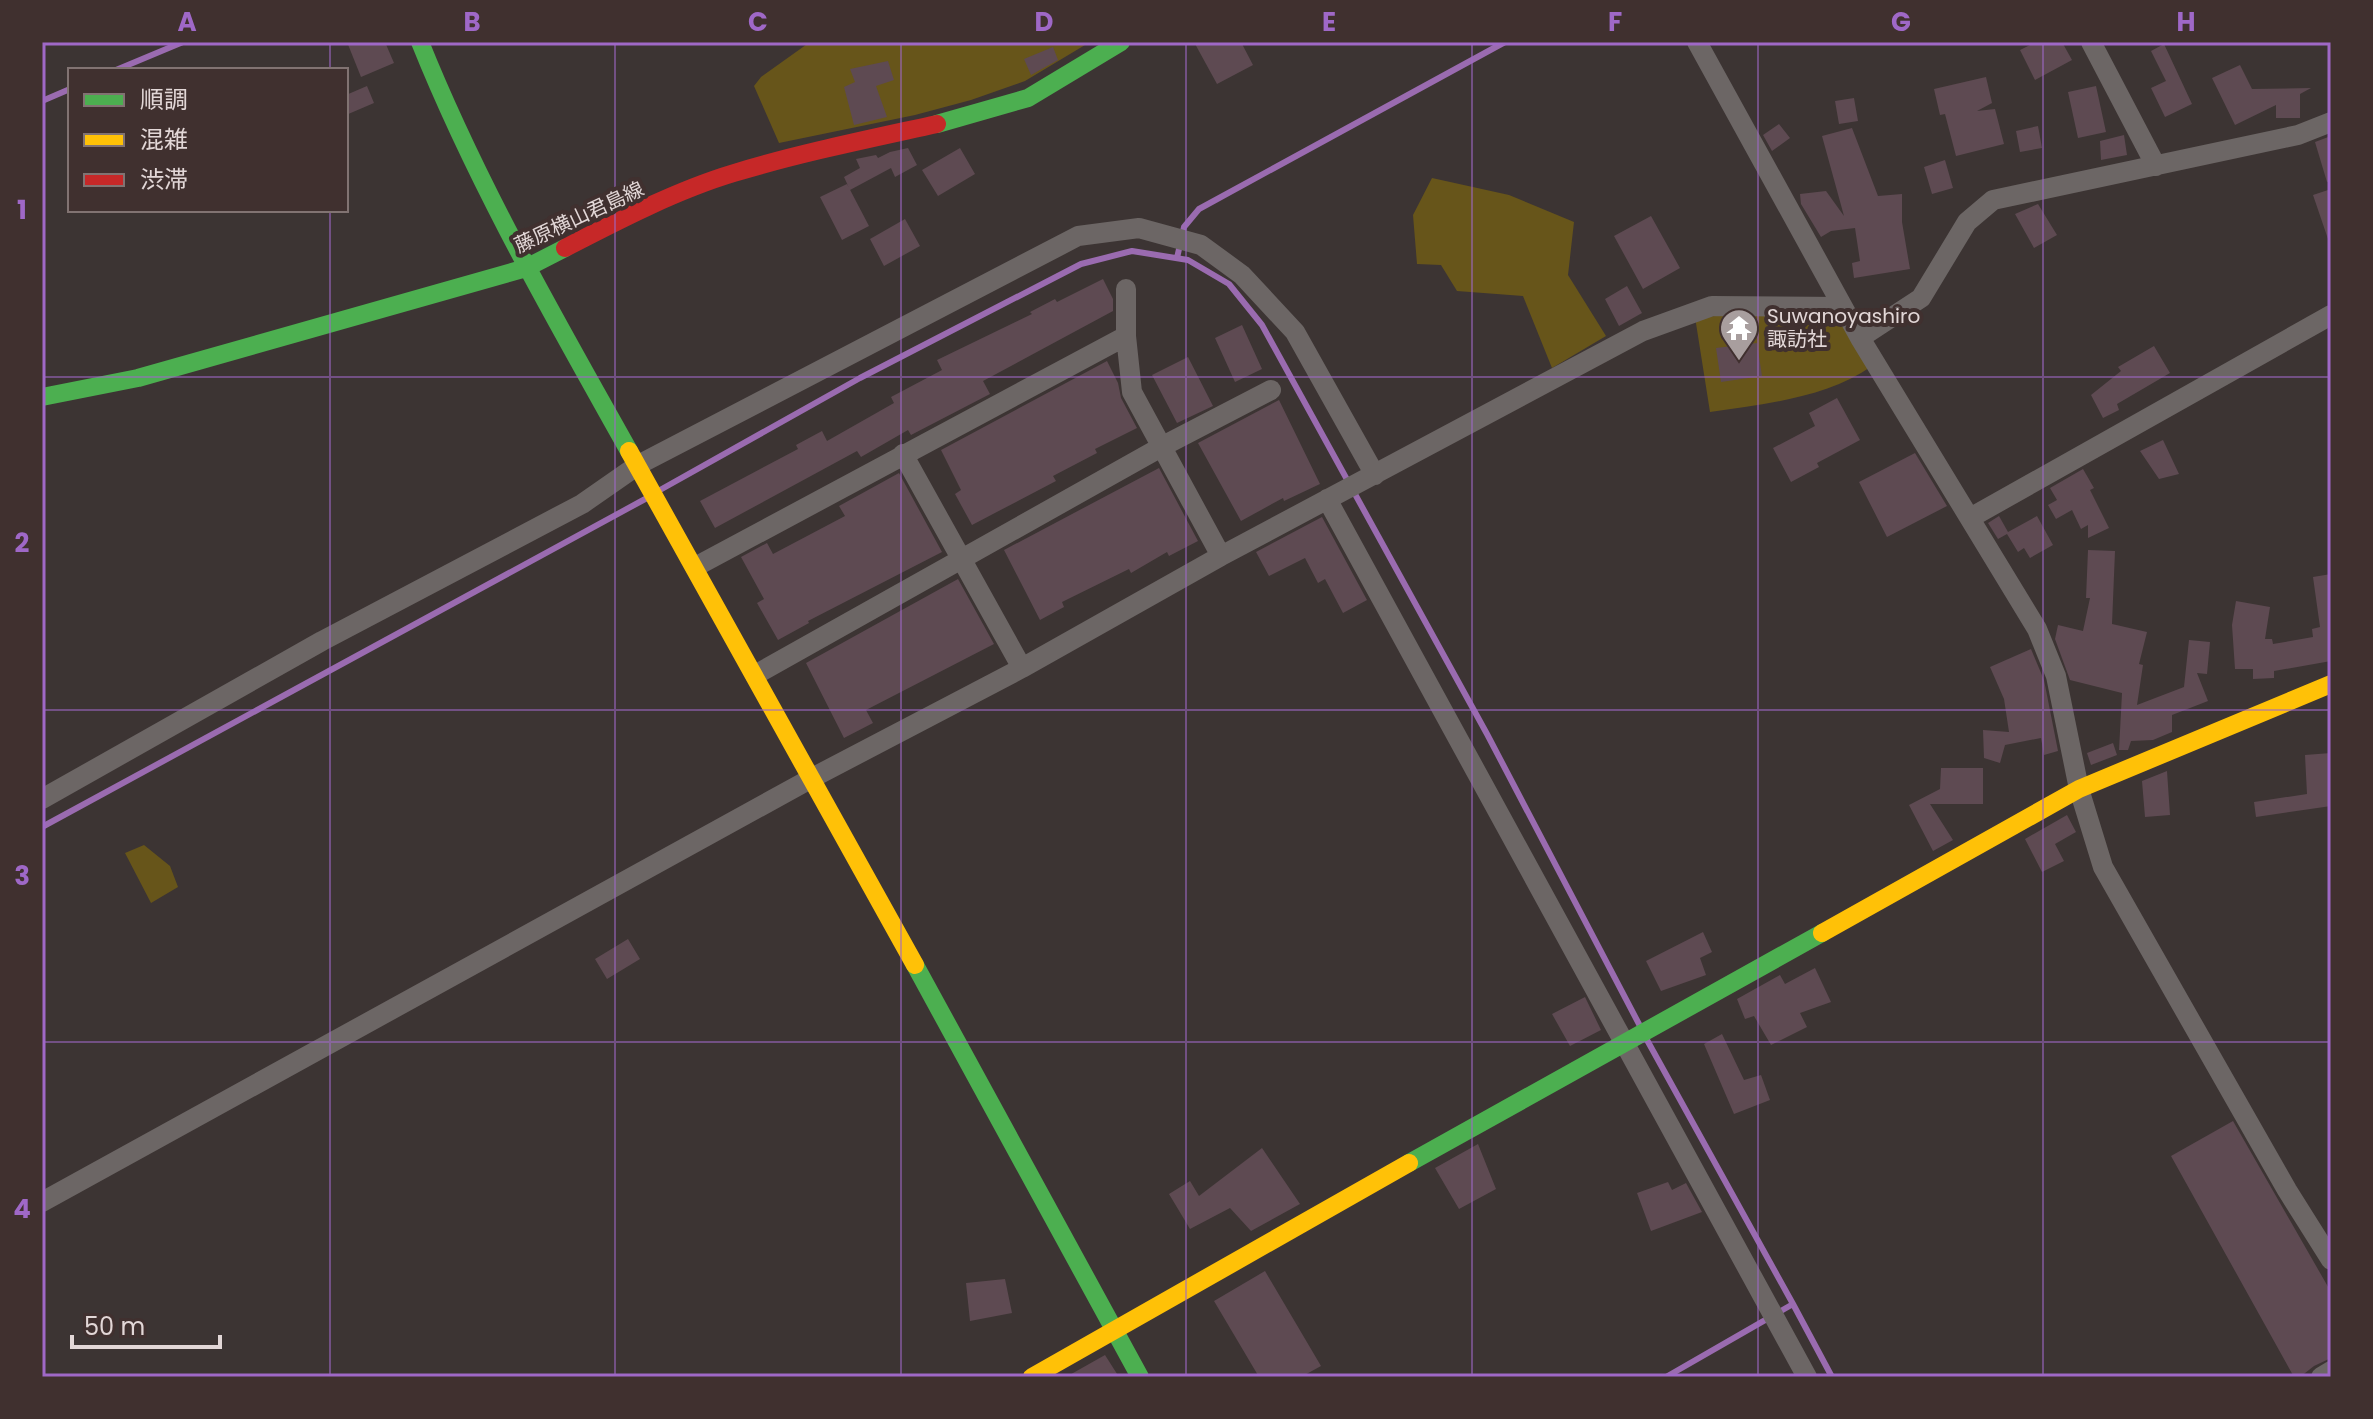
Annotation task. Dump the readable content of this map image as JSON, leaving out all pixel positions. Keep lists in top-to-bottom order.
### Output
{
  "streets": {
    "street": ["藤原横山君島線"]
  },
  "places": {
    "temple": ["Suwanoyashiro 諏訪社"]
  },
  "legend": ["順調", "混雑", "渋滞"],
  "scale_bar": "50 m",
  "grid": {
    "columns": [
      "A",
      "B",
      "C",
      "D",
      "E",
      "F",
      "G",
      "H"
    ],
    "rows": [
      "1",
      "2",
      "3",
      "4"
    ]
  }
}
